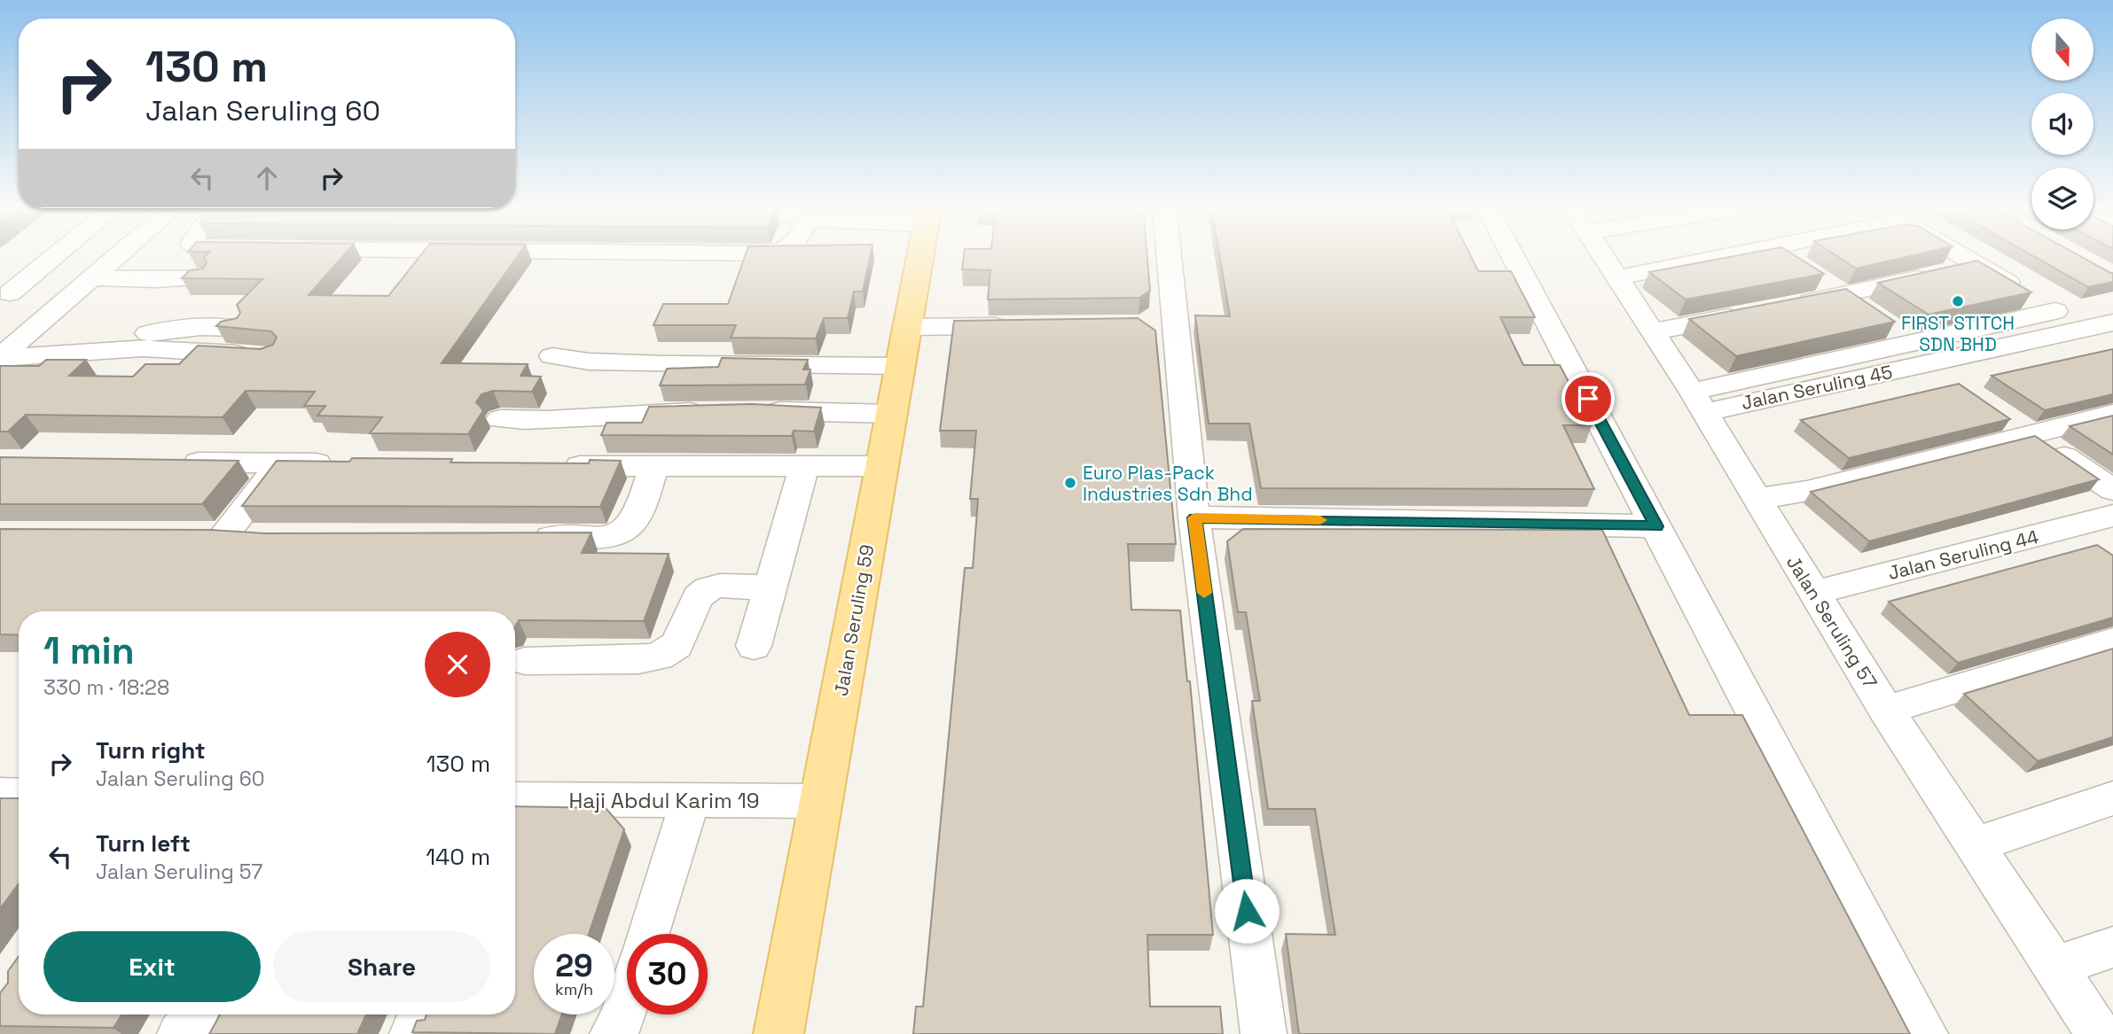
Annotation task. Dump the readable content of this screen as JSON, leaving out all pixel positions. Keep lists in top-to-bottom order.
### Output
{
  "streets": {
    "main road": ["Jalan Seruling 59"],
    "street": [
      "Jalan Seruling 45",
      "Jalan Seruling 44",
      "Jalan Seruling 57",
      "Haji Abdul Karim 19"
    ]
  },
  "crossings": [
    ["Jalan Seruling 45", "Jalan Seruling 57"],
    ["Jalan Seruling 44", "Jalan Seruling 57"],
    ["Jalan Seruling 59", "Haji Abdul Karim 19"]
  ],
  "places": ["FIRST STITCH SDN BHD", "Euro Plas-Pack Industries Sdn Bhd"],
  "north": "bottom",
  "page": {
    "turn": ["130 m", "Jalan Seruling 60"],
    "heading": ["1 min", "330 m · 18:28"],
    "list": [
      {
        "name": "Turn right",
        "note": "Jalan Seruling 60",
        "value": "130 m"
      },
      {
        "name": "Turn left",
        "note": "Jalan Seruling 57",
        "value": "140 m"
      }
    ],
    "buttons": ["Exit", "Share"],
    "speed": "29 km/h",
    "limit": "30"
  }
}
